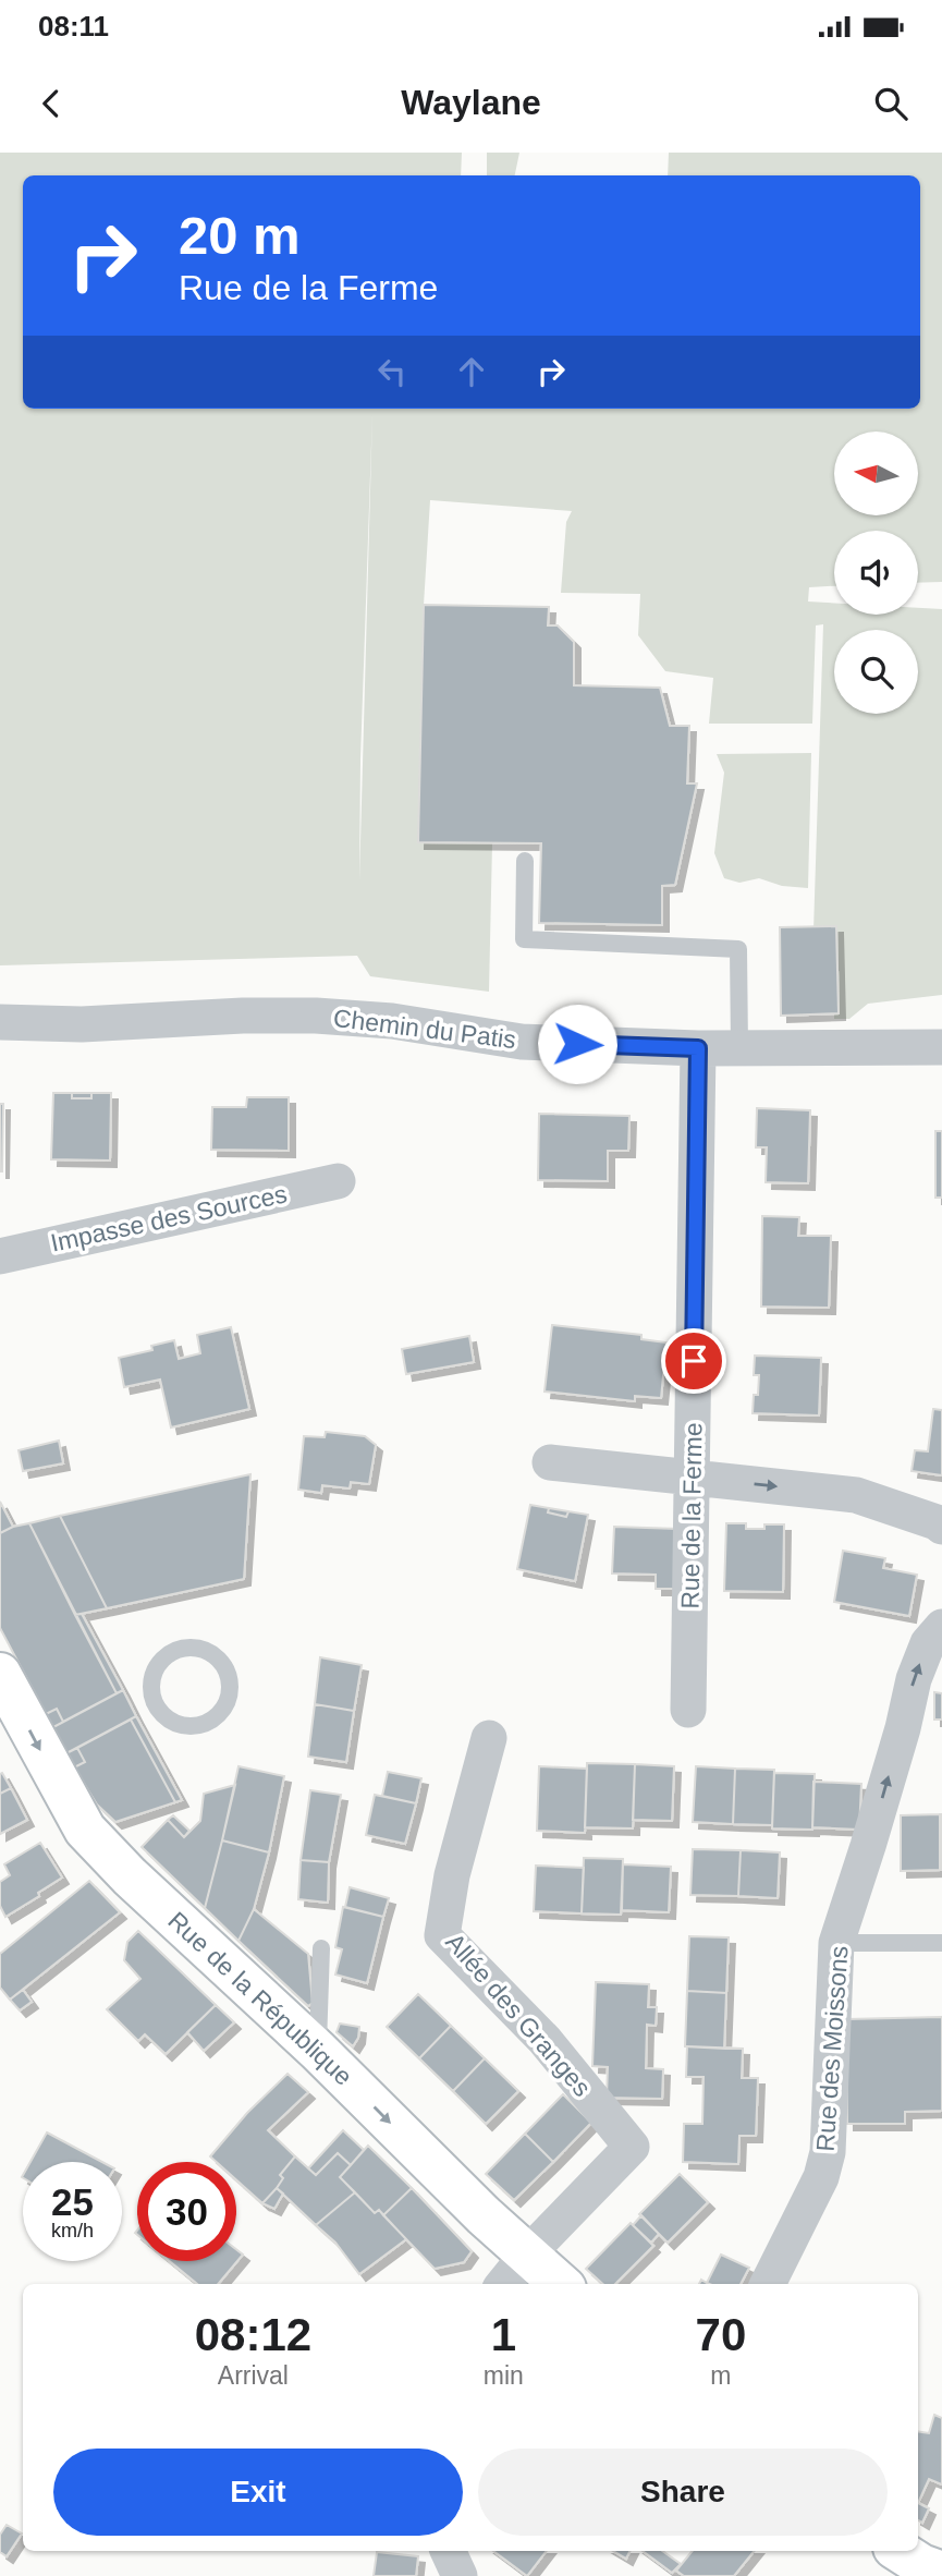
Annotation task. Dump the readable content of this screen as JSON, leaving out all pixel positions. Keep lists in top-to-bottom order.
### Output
{
  "streets": {
    "street": [
      "Chemin du Patis",
      "Impasse des Sources",
      "Rue de la Ferme",
      "Rue de la République",
      "Allée des Granges",
      "Rue des Moissons"
    ]
  },
  "crossings": [
    ["Chemin du Patis", "Rue de la Ferme"],
    ["Rue de la République", "Allée des Granges"]
  ],
  "one_way": ["Rue de la République", "Rue des Moissons"],
  "north": "left",
  "page": {
    "status": "08:11",
    "header": "Waylane",
    "turn": ["20 m", "Rue de la Ferme"],
    "speed": "25 km/h",
    "limit": "30",
    "eta": [
      "08:12",
      "Arrival",
      "1",
      "min",
      "70",
      "m"
    ],
    "buttons": ["Exit", "Share"]
  }
}
